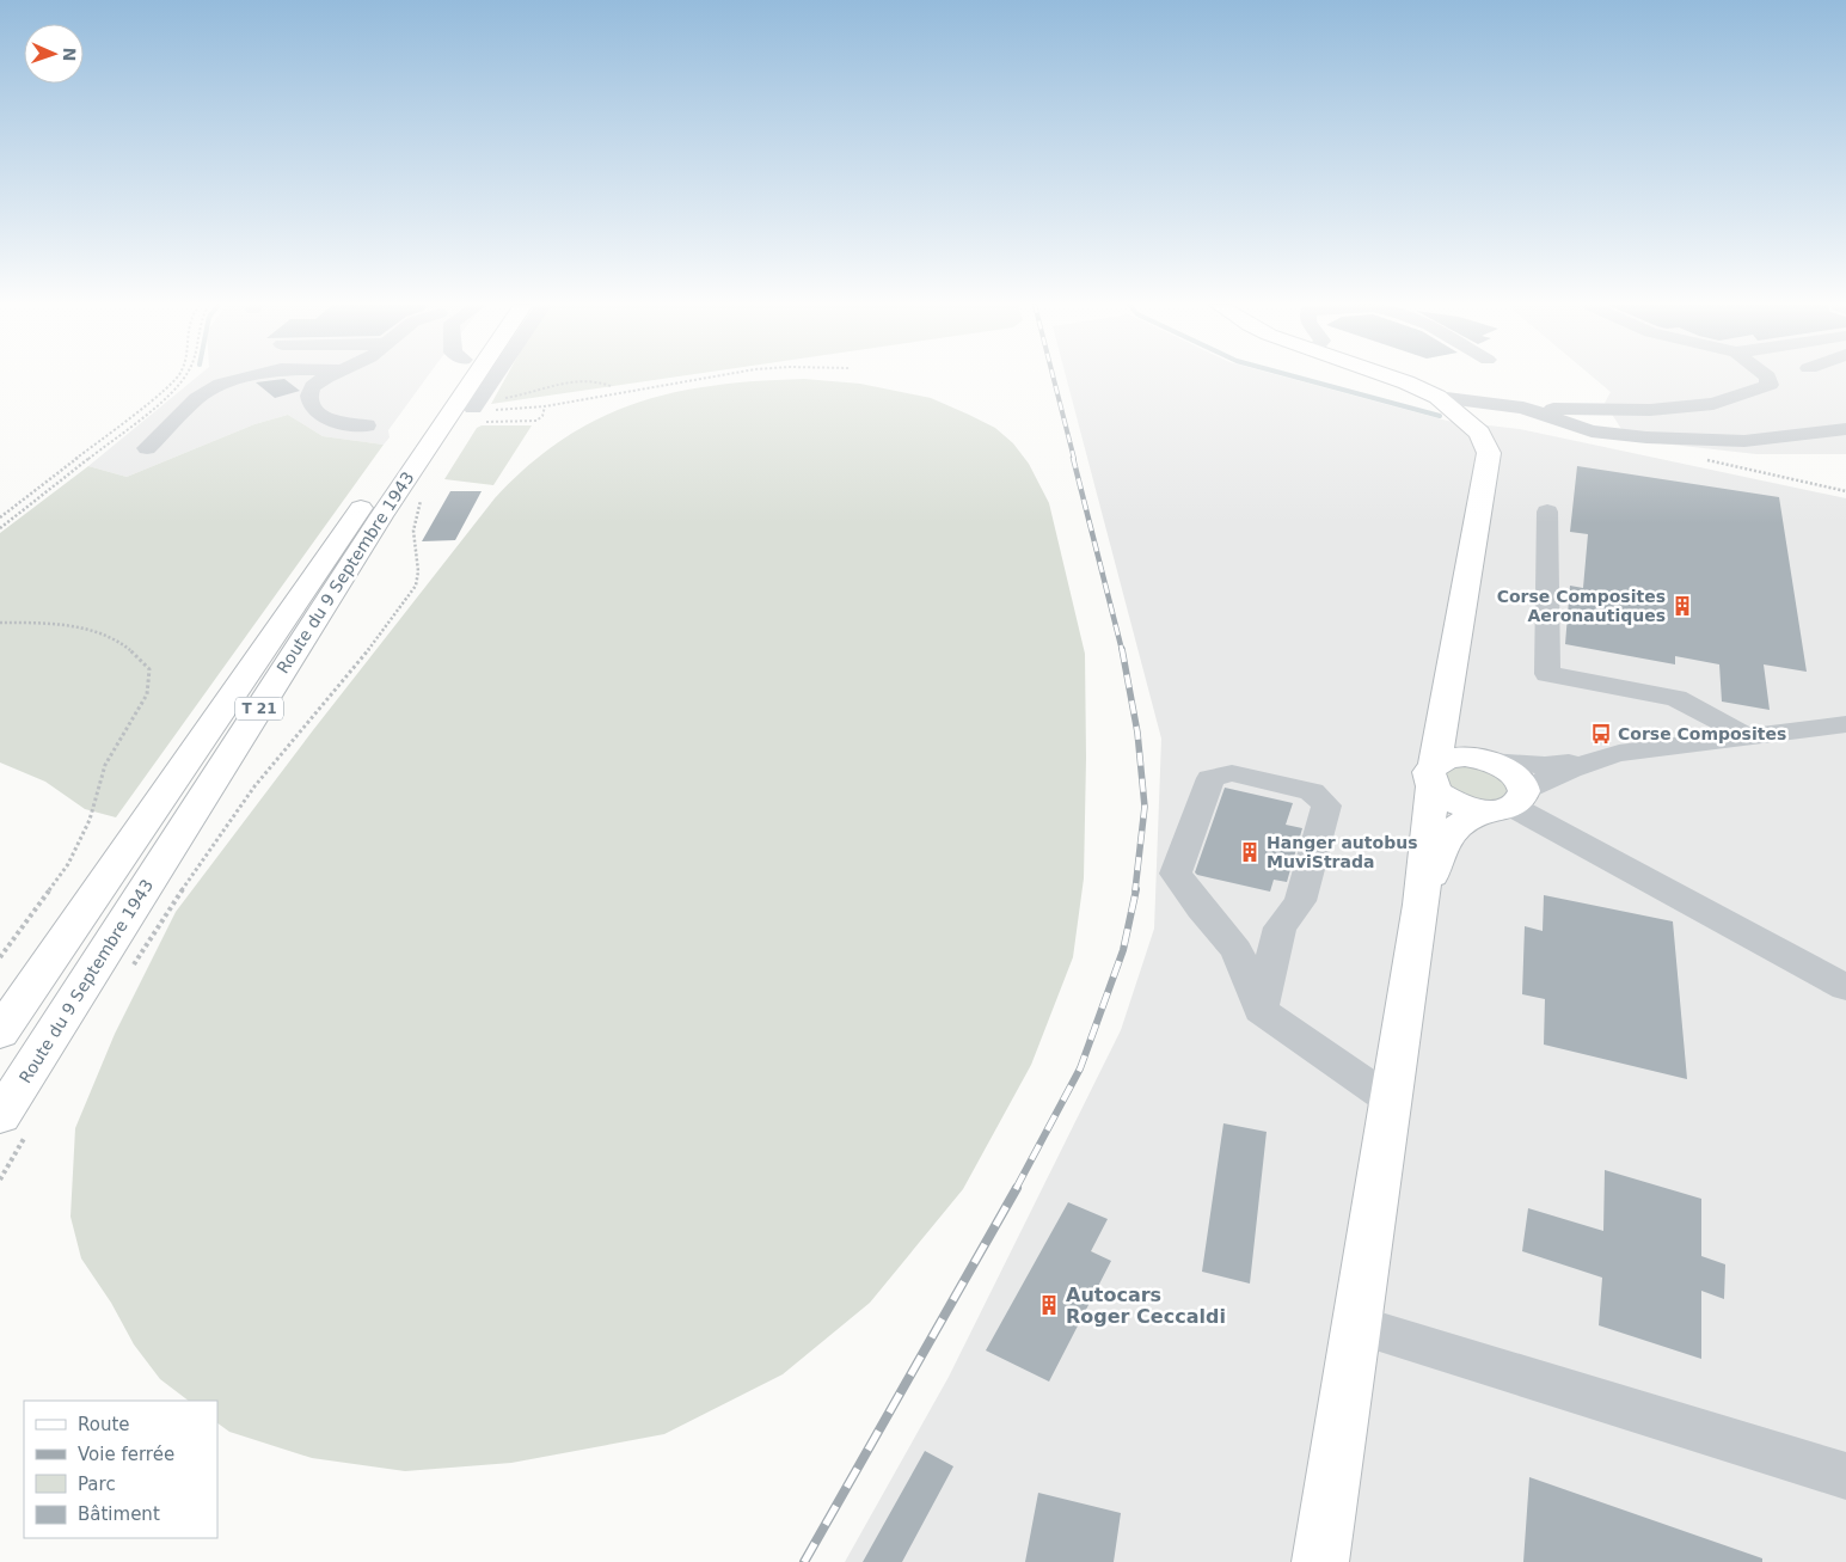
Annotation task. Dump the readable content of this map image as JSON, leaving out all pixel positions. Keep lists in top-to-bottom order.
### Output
{
  "streets": {
    "main road": ["Route du 9 Septembre 1943", "T 21"]
  },
  "places": {
    "building": ["Corse Composites Aeronautiques", "Hanger autobus MuviStrada", "Autocars Roger Ceccaldi"],
    "bus stop": ["Corse Composites"]
  },
  "legend": [
    "Route",
    "Voie ferrée",
    "Parc",
    "Bâtiment"
  ],
  "north": "right"
}
